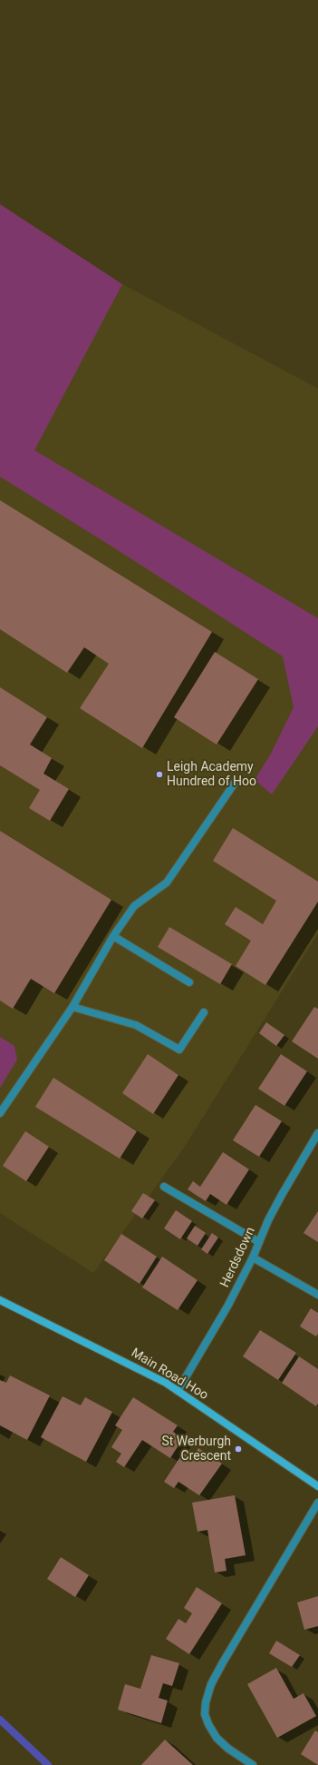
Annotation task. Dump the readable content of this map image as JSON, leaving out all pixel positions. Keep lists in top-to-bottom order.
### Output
{
  "streets": {
    "street": ["Herdsdown", "Main Road Hoo"]
  },
  "crossings": [
    ["Herdsdown", "Main Road Hoo"]
  ],
  "places": ["Leigh Academy Hundred of Hoo", "St Werburgh Crescent"]
}
